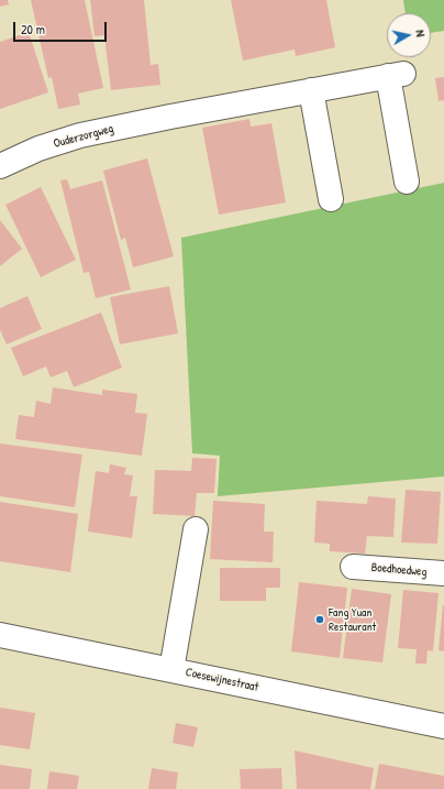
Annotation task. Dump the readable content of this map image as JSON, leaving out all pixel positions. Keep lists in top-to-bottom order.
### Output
{
  "streets": {
    "street": ["Ouderzorgweg", "Boedhoedweg", "Coesewijnestraat"]
  },
  "places": ["Fang Yuan Restaurant"],
  "scale_bar": "20 m",
  "north": "right"
}
